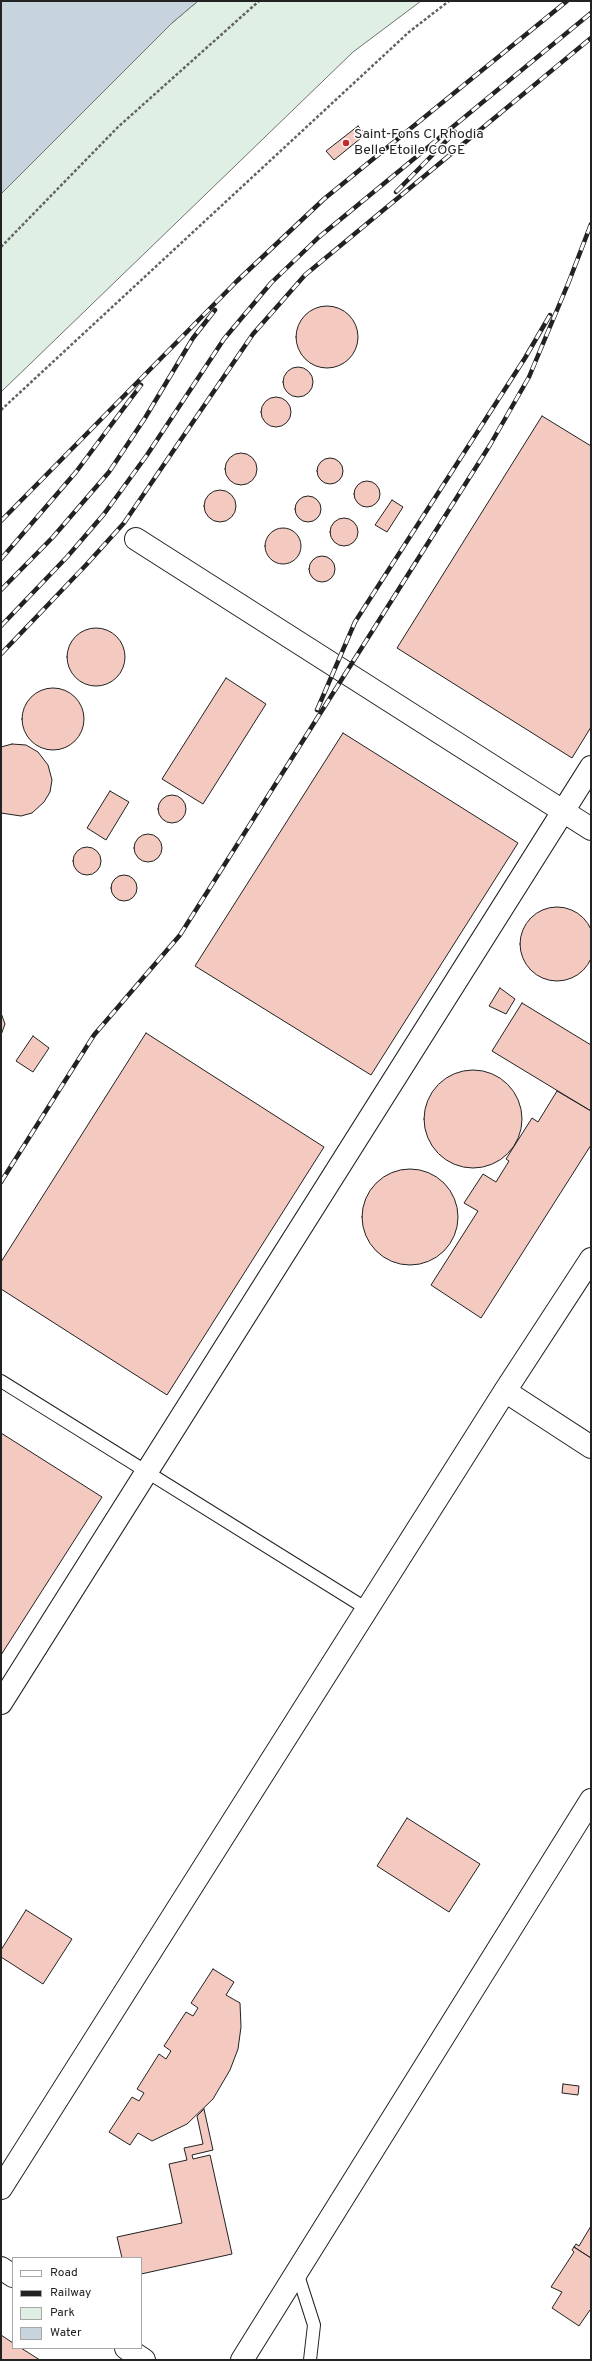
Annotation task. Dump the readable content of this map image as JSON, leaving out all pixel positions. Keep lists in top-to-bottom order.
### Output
{
  "places": ["Saint-Fons CI Rhodia Belle Etoile COGE"],
  "legend": [
    "Road",
    "Railway",
    "Park",
    "Water"
  ]
}
